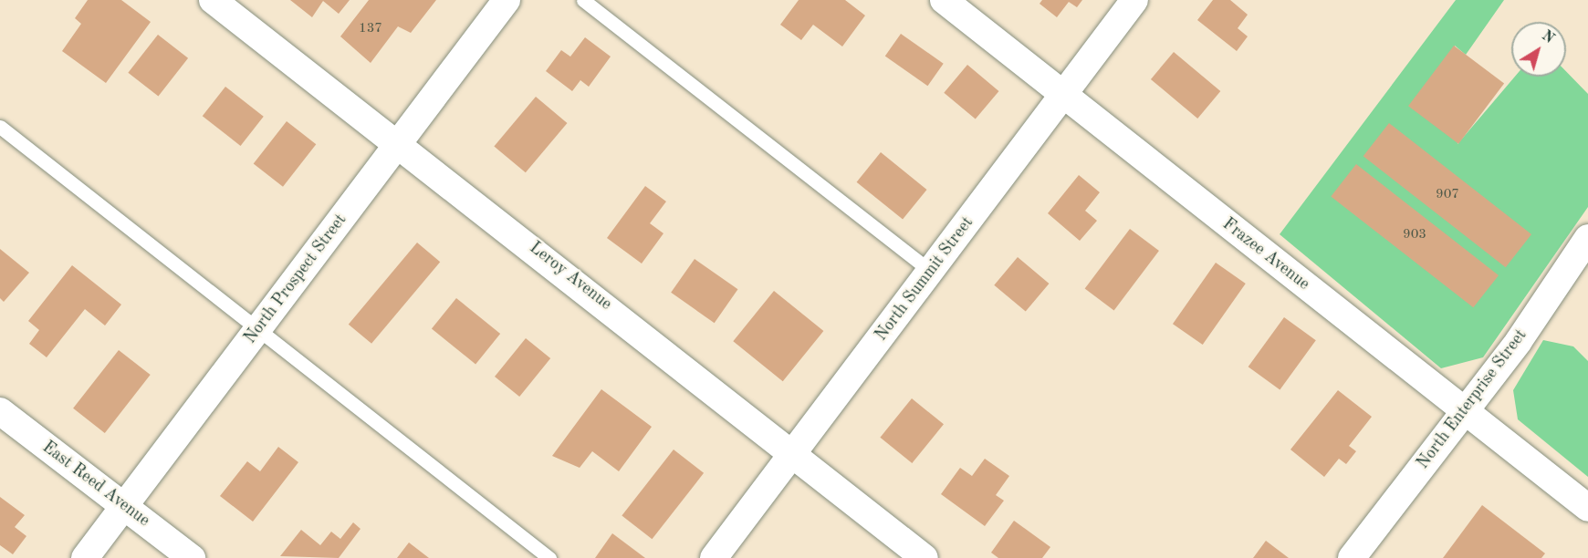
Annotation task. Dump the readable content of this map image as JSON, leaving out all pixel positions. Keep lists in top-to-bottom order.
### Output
{
  "streets": {
    "street": [
      "Frazee Avenue",
      "Leroy Avenue",
      "North Prospect Street",
      "North Summit Street",
      "North Enterprise Street",
      "East Reed Avenue"
    ]
  },
  "crossings": [
    ["Frazee Avenue", "North Summit Street"],
    ["Frazee Avenue", "North Enterprise Street"],
    ["Leroy Avenue", "North Prospect Street"],
    ["Leroy Avenue", "North Summit Street"],
    ["North Prospect Street", "East Reed Avenue"]
  ],
  "house_numbers": ["137", "907", "903"],
  "north": "top right"
}
